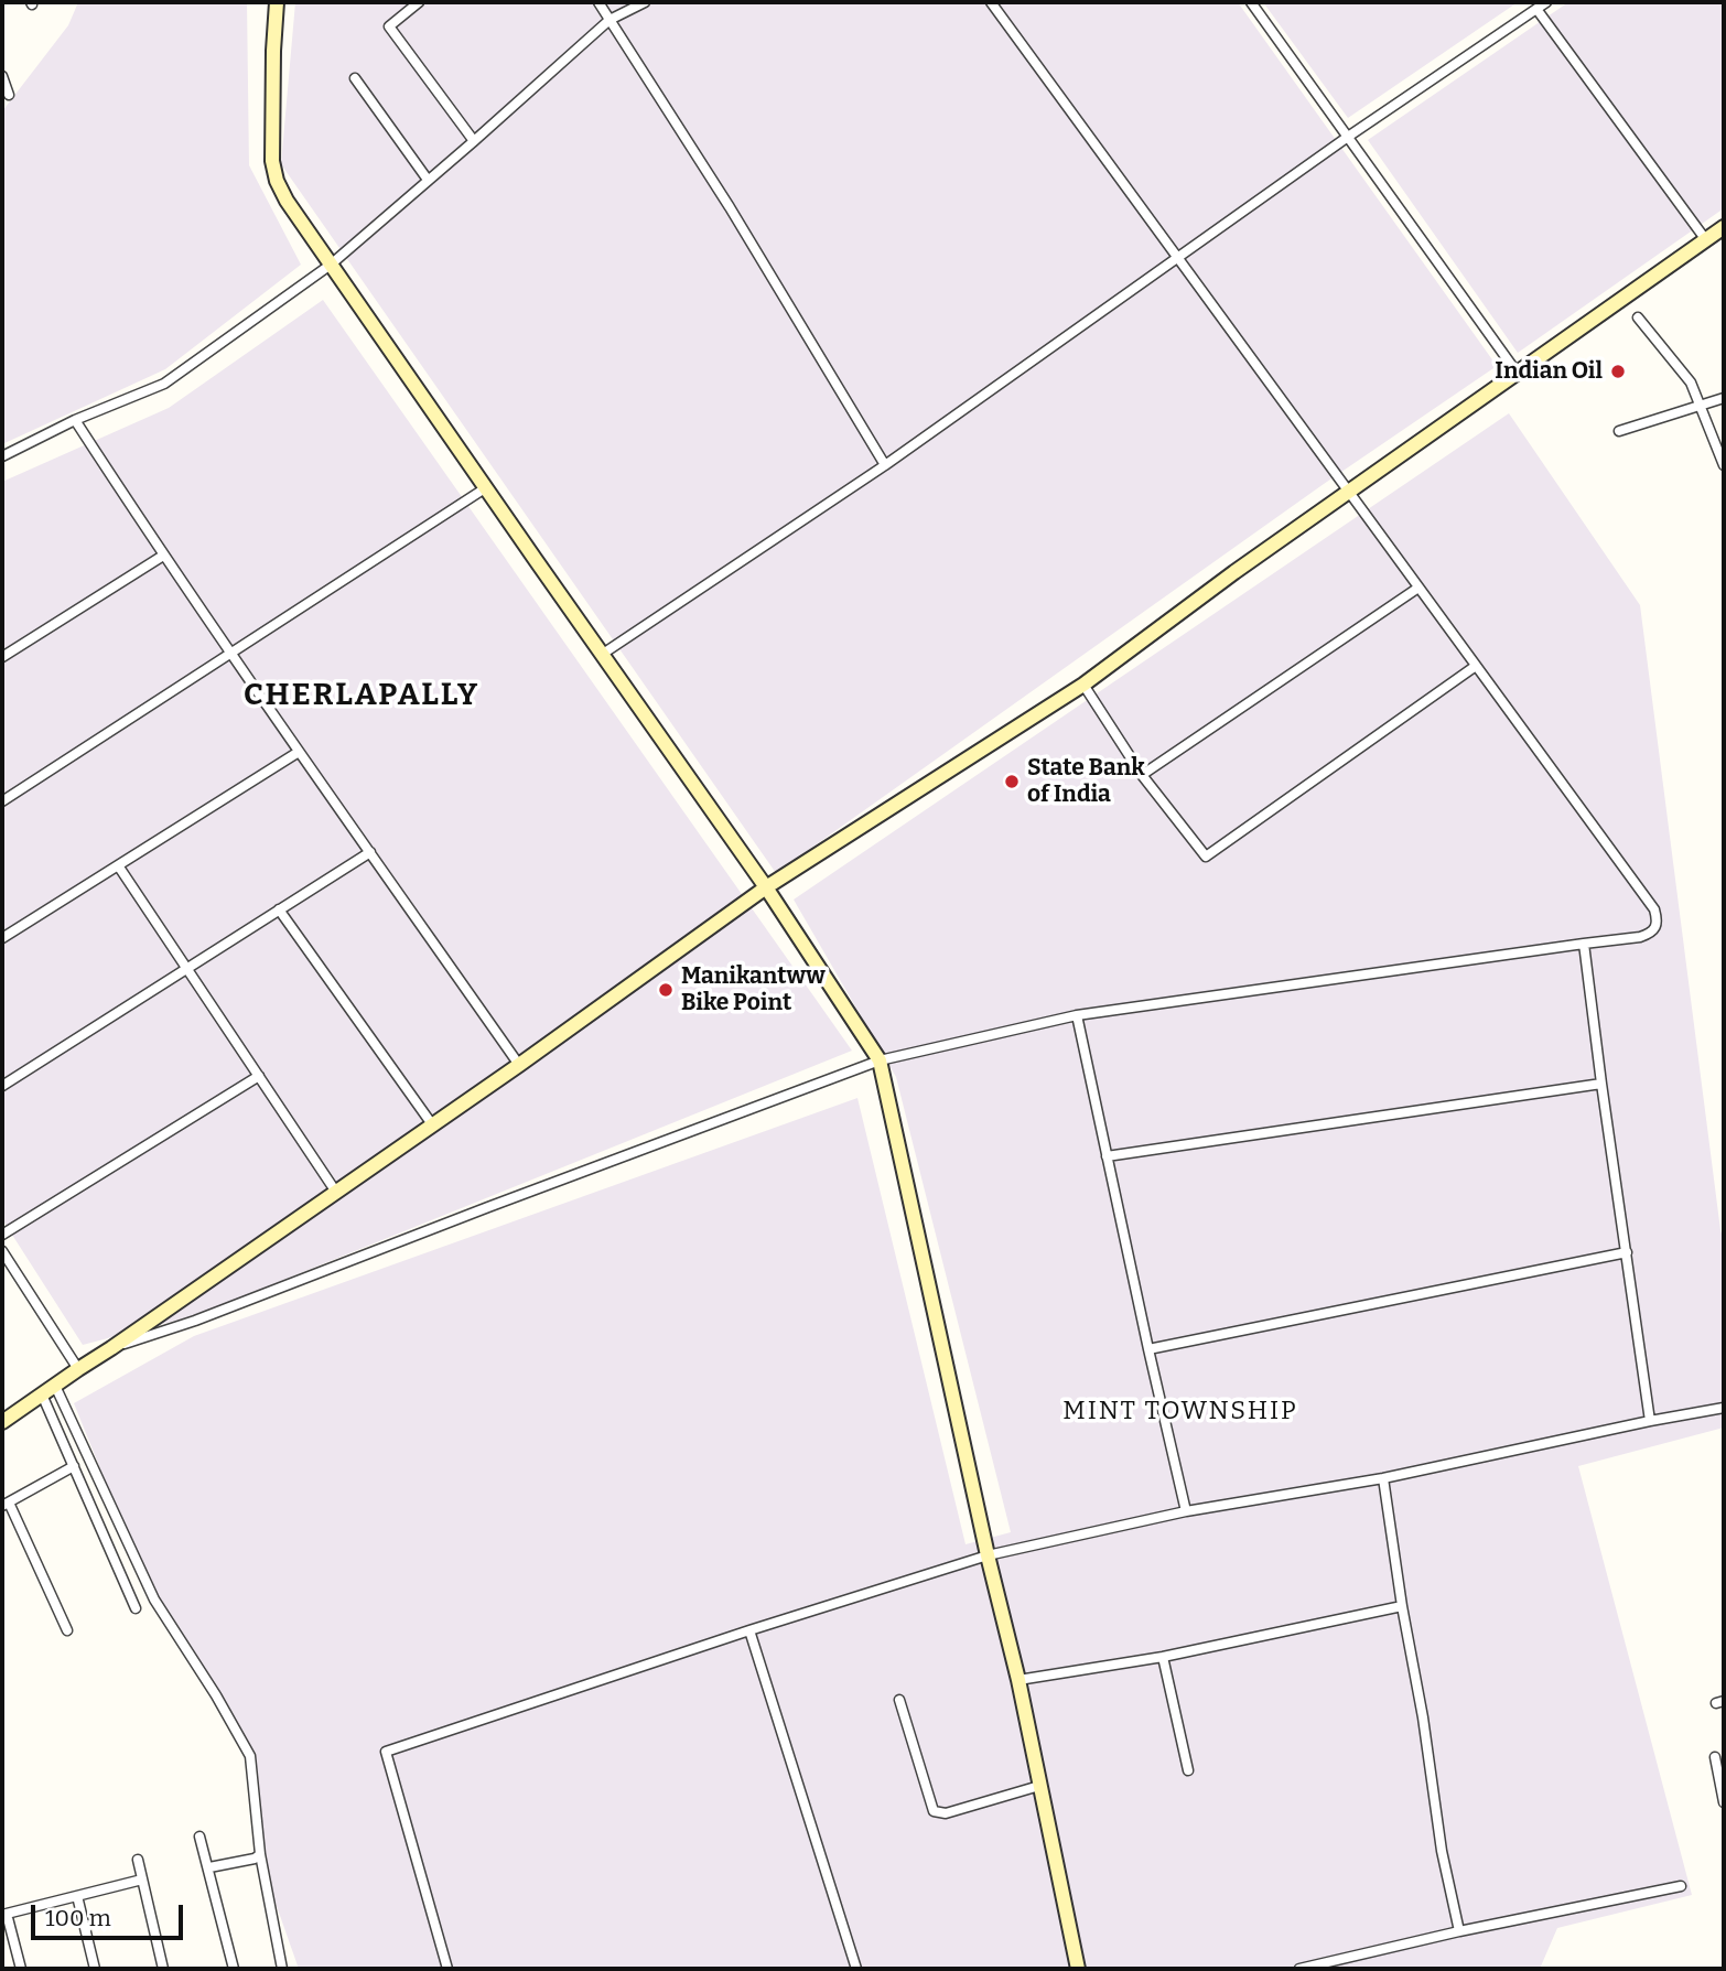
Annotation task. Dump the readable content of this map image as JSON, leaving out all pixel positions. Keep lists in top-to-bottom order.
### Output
{
  "districts": ["CHERLAPALLY", "MINT TOWNSHIP"],
  "places": ["Indian Oil", "State Bank of India", "Manikantww Bike Point"],
  "scale_bar": "100 m"
}
